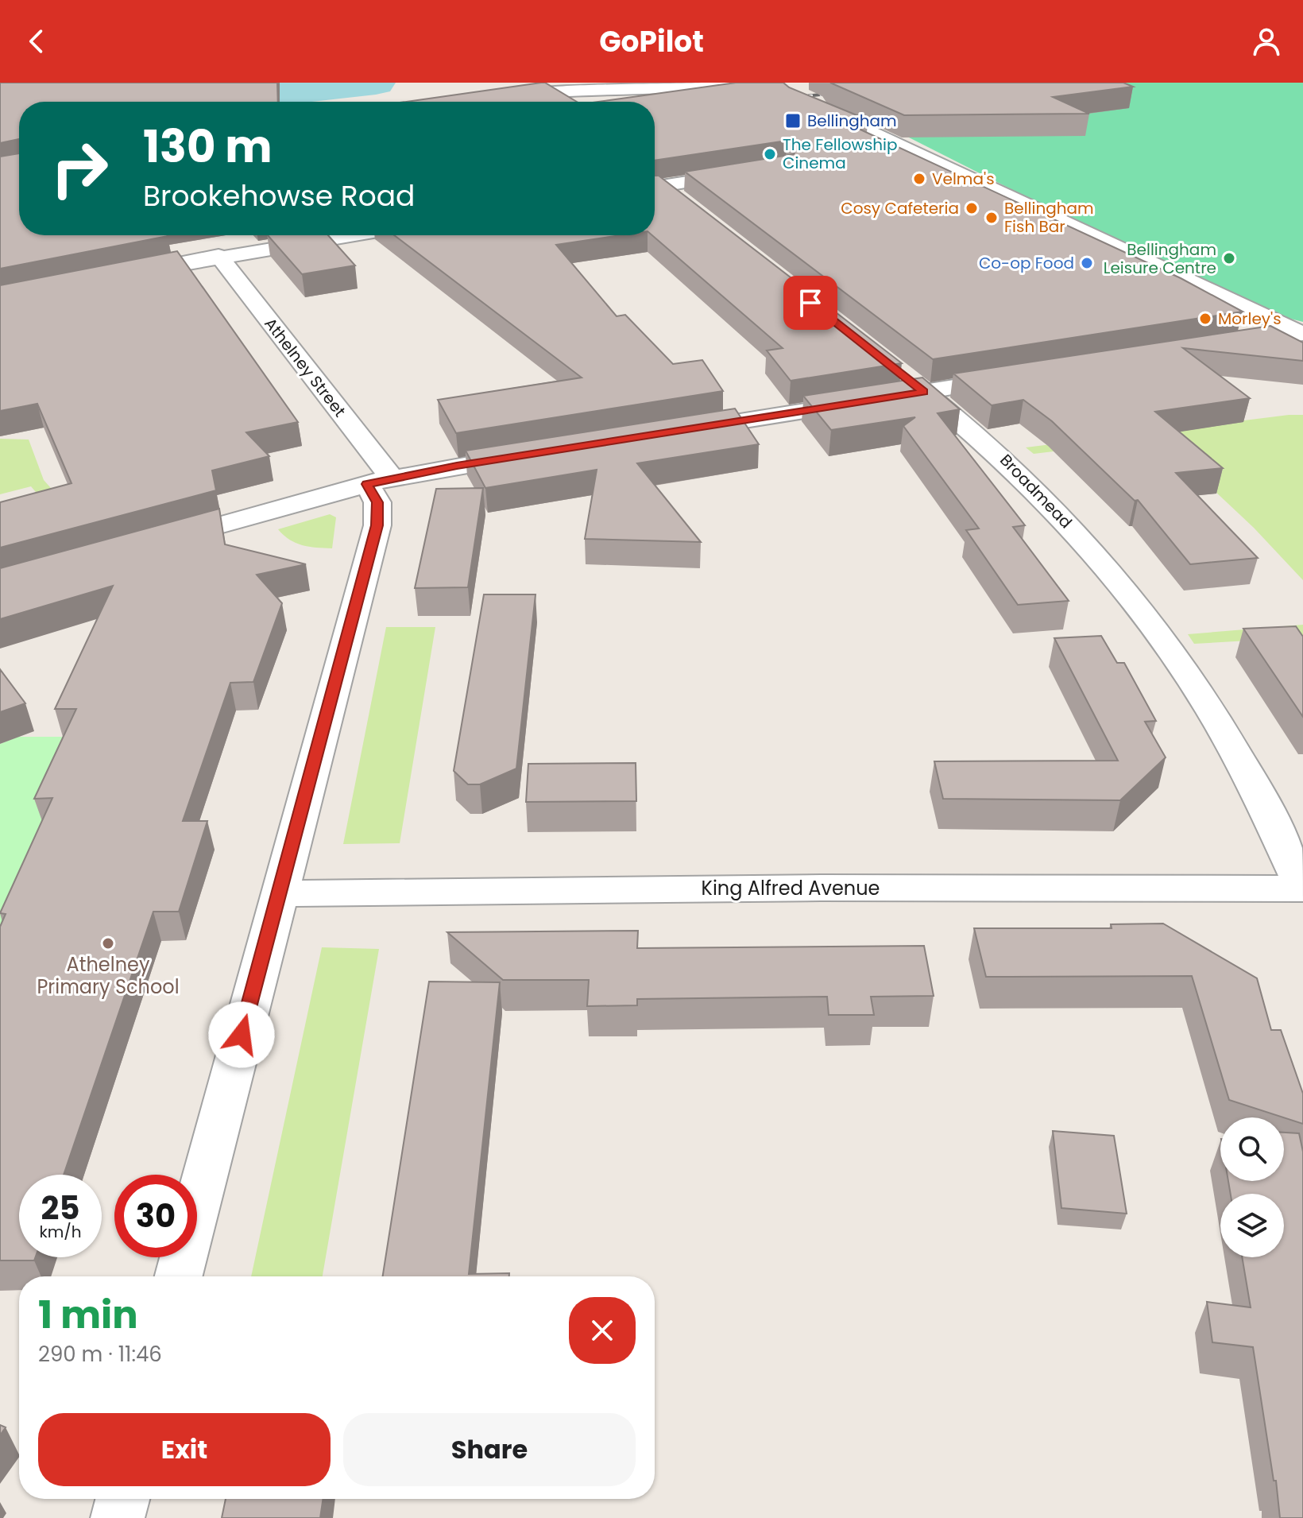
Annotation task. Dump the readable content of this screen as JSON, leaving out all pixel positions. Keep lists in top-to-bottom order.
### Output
{
  "streets": {
    "street": ["Athelney Street", "Broadmead", "King Alfred Avenue"]
  },
  "crossings": [
    ["Athelney Street", "King Alfred Avenue"],
    ["Broadmead", "King Alfred Avenue"]
  ],
  "places": {
    "transit": ["Bellingham"],
    "other": [
      "The Fellowship Cinema",
      "Velma's",
      "Cosy Cafeteria",
      "Bellingham Fish Bar",
      "Bellingham Leisure Centre",
      "Co-op Food",
      "Morley's",
      "Athelney Primary School"
    ]
  },
  "page": {
    "header": "GoPilot",
    "turn": ["130 m", "Brookehowse Road"],
    "speed": "25 km/h",
    "limit": "30",
    "heading": ["1 min", "290 m · 11:46"],
    "buttons": ["Exit", "Share"]
  }
}
